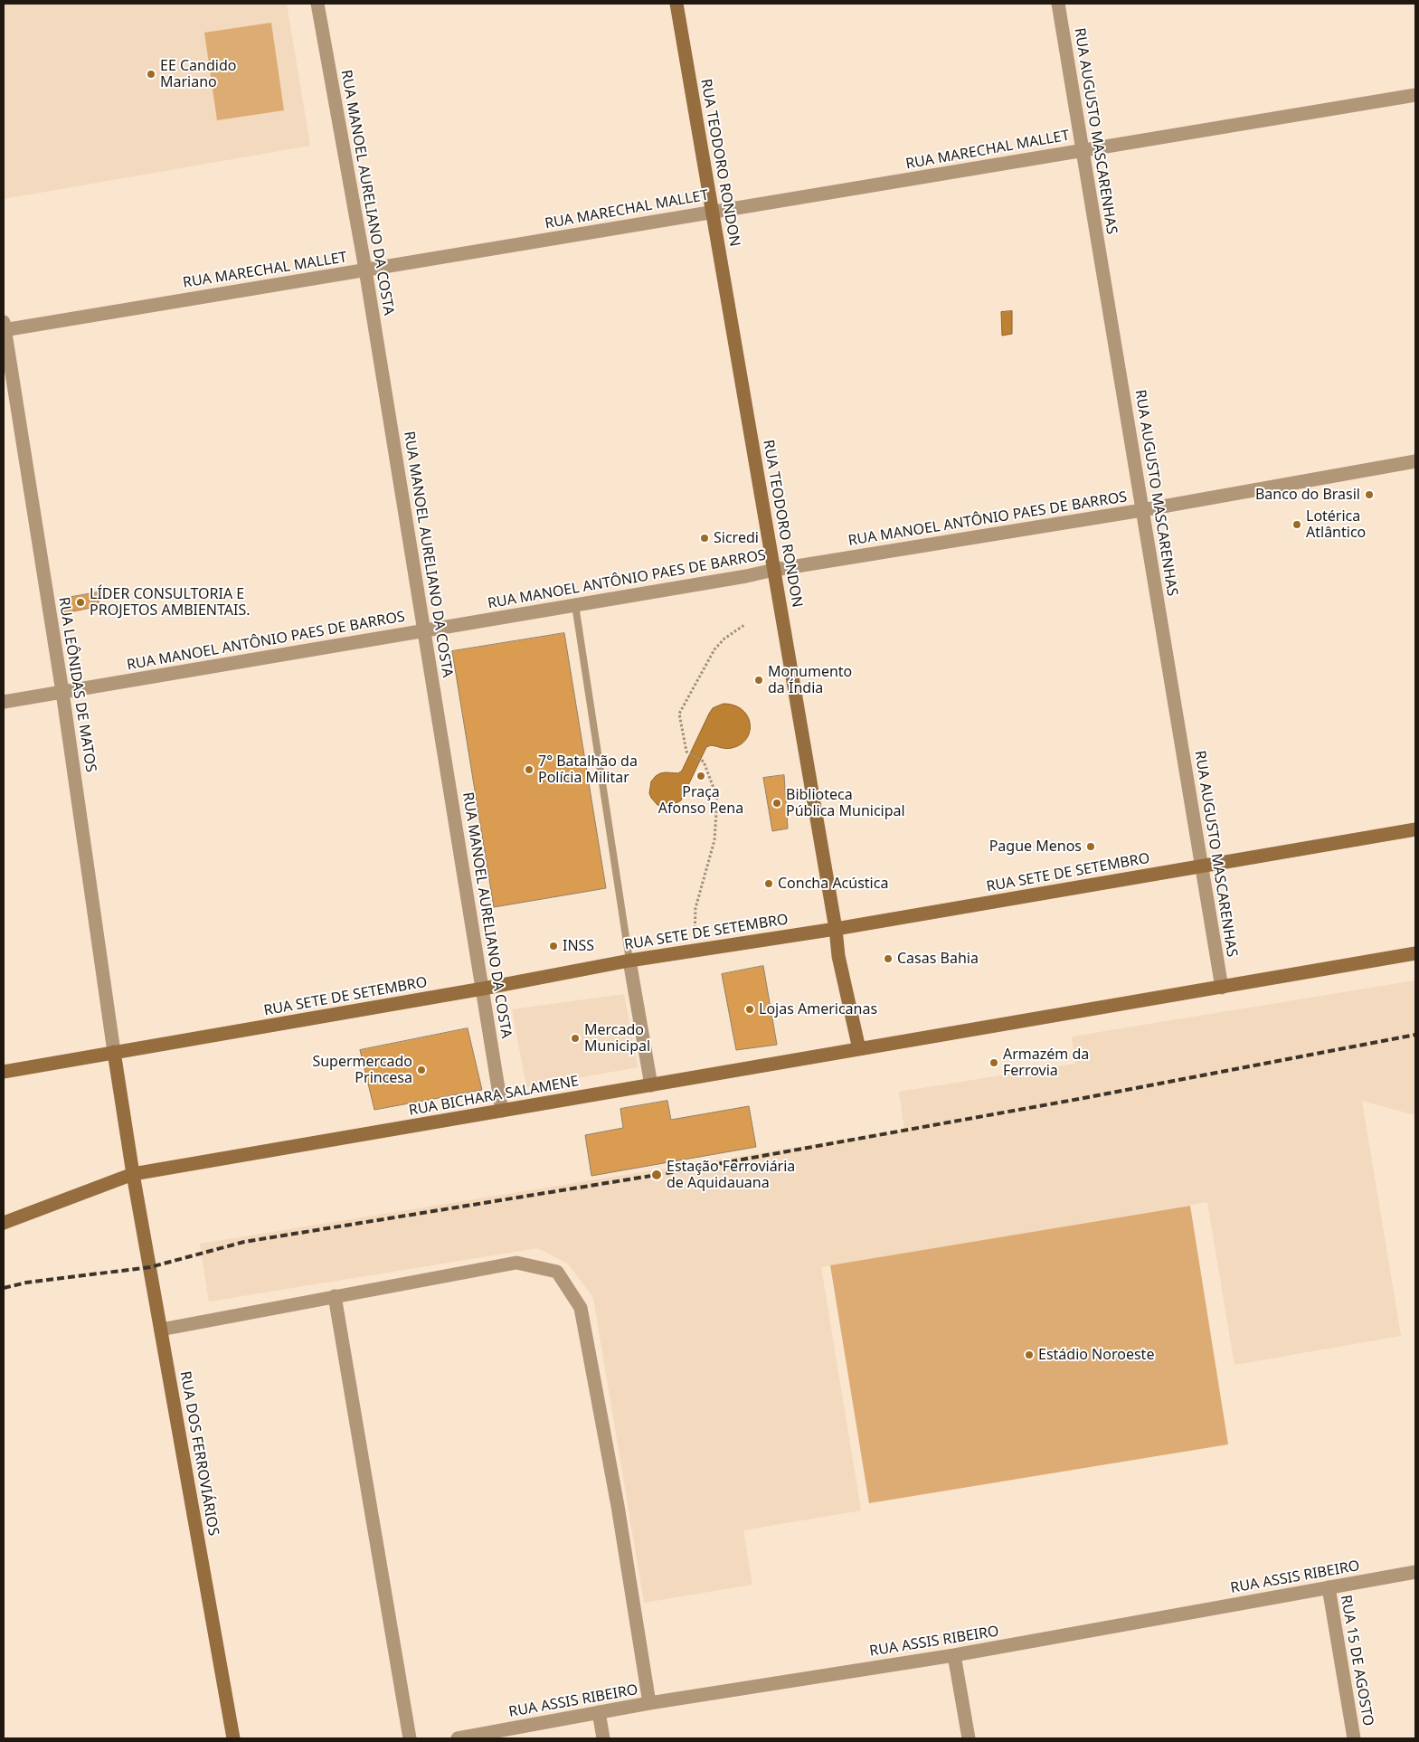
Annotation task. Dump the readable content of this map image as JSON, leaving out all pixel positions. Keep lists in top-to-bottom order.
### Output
{
  "streets": {
    "main road": [
      "RUA TEODORO RONDON",
      "RUA SETE DE SETEMBRO",
      "RUA BICHARA SALAMENE",
      "RUA DOS FERROVIÁRIOS"
    ],
    "street": [
      "RUA AUGUSTO MASCARENHAS",
      "RUA MARECHAL MALLET",
      "RUA MANOEL AURELIANO DA COSTA",
      "RUA MANOEL ANTÔNIO PAES DE BARROS",
      "RUA LEÔNIDAS DE MATOS",
      "RUA ASSIS RIBEIRO",
      "RUA 15 DE AGOSTO"
    ]
  },
  "crossings": [
    ["RUA AUGUSTO MASCARENHAS", "RUA MARECHAL MALLET"],
    ["RUA AUGUSTO MASCARENHAS", "RUA MANOEL ANTÔNIO PAES DE BARROS"],
    ["RUA AUGUSTO MASCARENHAS", "RUA SETE DE SETEMBRO"],
    ["RUA AUGUSTO MASCARENHAS", "RUA BICHARA SALAMENE"],
    ["RUA MARECHAL MALLET", "RUA TEODORO RONDON"],
    ["RUA MARECHAL MALLET", "RUA MANOEL AURELIANO DA COSTA"],
    ["RUA MARECHAL MALLET", "RUA LEÔNIDAS DE MATOS"],
    ["RUA TEODORO RONDON", "RUA MANOEL ANTÔNIO PAES DE BARROS"],
    ["RUA TEODORO RONDON", "RUA SETE DE SETEMBRO"],
    ["RUA TEODORO RONDON", "RUA BICHARA SALAMENE"],
    ["RUA MANOEL AURELIANO DA COSTA", "RUA MANOEL ANTÔNIO PAES DE BARROS"],
    ["RUA MANOEL AURELIANO DA COSTA", "RUA SETE DE SETEMBRO"],
    ["RUA MANOEL AURELIANO DA COSTA", "RUA BICHARA SALAMENE"],
    ["RUA MANOEL ANTÔNIO PAES DE BARROS", "RUA LEÔNIDAS DE MATOS"],
    ["RUA LEÔNIDAS DE MATOS", "RUA SETE DE SETEMBRO"],
    ["RUA BICHARA SALAMENE", "RUA DOS FERROVIÁRIOS"],
    ["RUA ASSIS RIBEIRO", "RUA 15 DE AGOSTO"]
  ],
  "places": [
    "EE Candido Mariano",
    "Banco do Brasil",
    "Lotérica Atlântico",
    "Sicredi",
    "LÍDER CONSULTORIA E PROJETOS AMBIENTAIS.",
    "Monumento da Índia",
    "7° Batalhão da Polícia Militar",
    "Praça Afonso Pena",
    "Biblioteca Pública Municipal",
    "Pague Menos",
    "Concha Acústica",
    "INSS",
    "Casas Bahia",
    "Lojas Americanas",
    "Mercado Municipal",
    "Armazém da Ferrovia",
    "Supermercado Princesa",
    "Estação Ferroviária de Aquidauana",
    "Estádio Noroeste"
  ]
}
